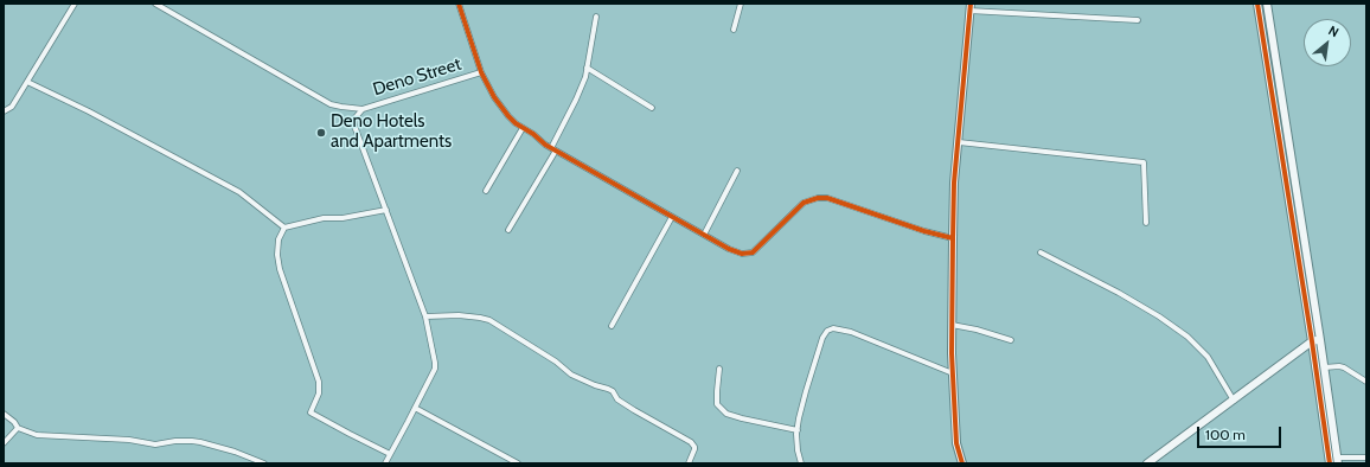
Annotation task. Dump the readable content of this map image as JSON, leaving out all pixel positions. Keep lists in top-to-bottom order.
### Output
{
  "streets": {
    "street": ["Deno Street"]
  },
  "places": ["Deno Hotels and Apartments"],
  "scale_bar": "100 m",
  "north": "top right"
}
